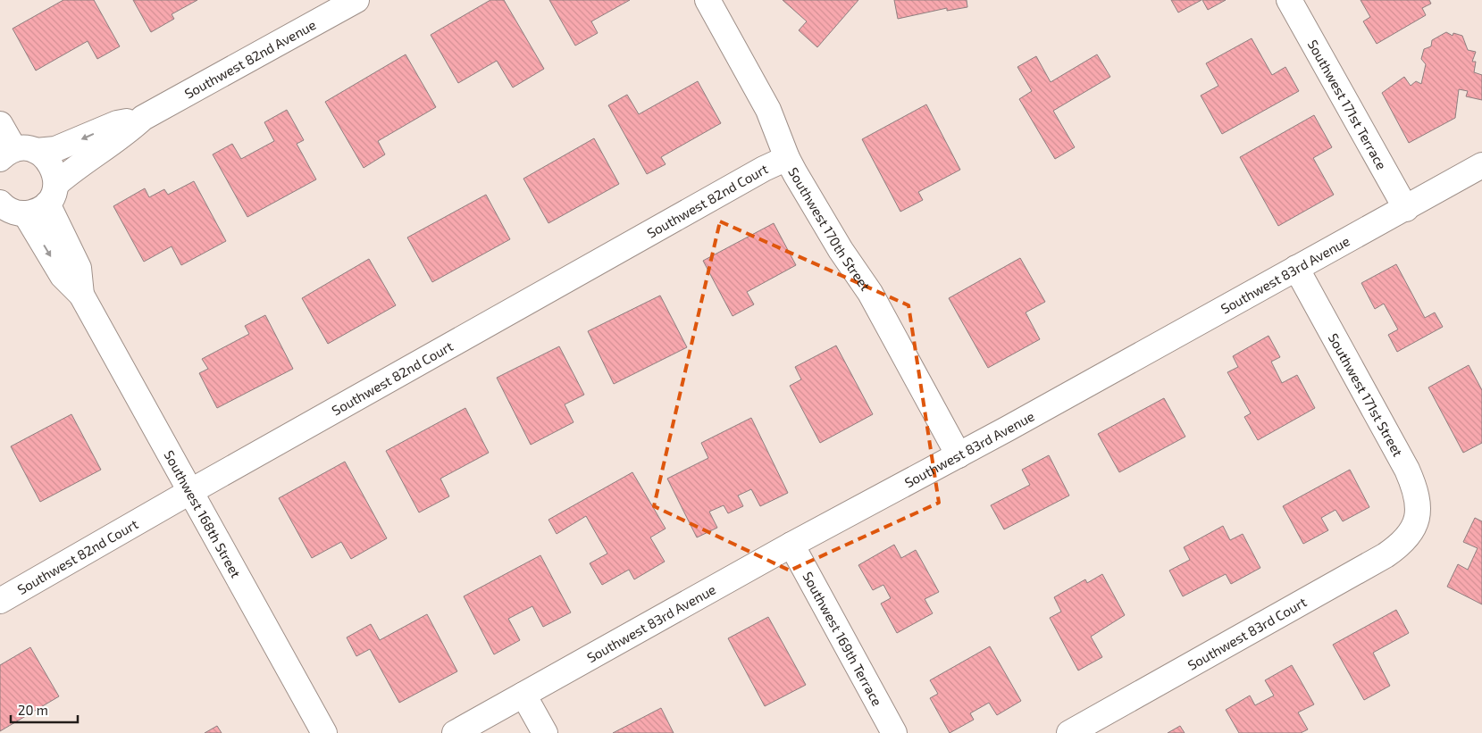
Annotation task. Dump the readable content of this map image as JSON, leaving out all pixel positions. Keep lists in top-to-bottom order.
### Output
{
  "streets": {
    "street": [
      "Southwest 82nd Avenue",
      "Southwest 171st Terrace",
      "Southwest 82nd Court",
      "Southwest 170th Street",
      "Southwest 83rd Avenue",
      "Southwest 171st Street",
      "Southwest 168th Street",
      "Southwest 83rd Court",
      "Southwest 169th Terrace"
    ]
  },
  "crossings": [
    ["Southwest 82nd Avenue", "Southwest 168th Street"],
    ["Southwest 171st Terrace", "Southwest 83rd Avenue"],
    ["Southwest 82nd Court", "Southwest 170th Street"],
    ["Southwest 82nd Court", "Southwest 168th Street"],
    ["Southwest 170th Street", "Southwest 83rd Avenue"],
    ["Southwest 83rd Avenue", "Southwest 171st Street"],
    ["Southwest 83rd Avenue", "Southwest 169th Terrace"],
    ["Southwest 171st Street", "Southwest 83rd Court"]
  ],
  "scale_bar": "20 m"
}
